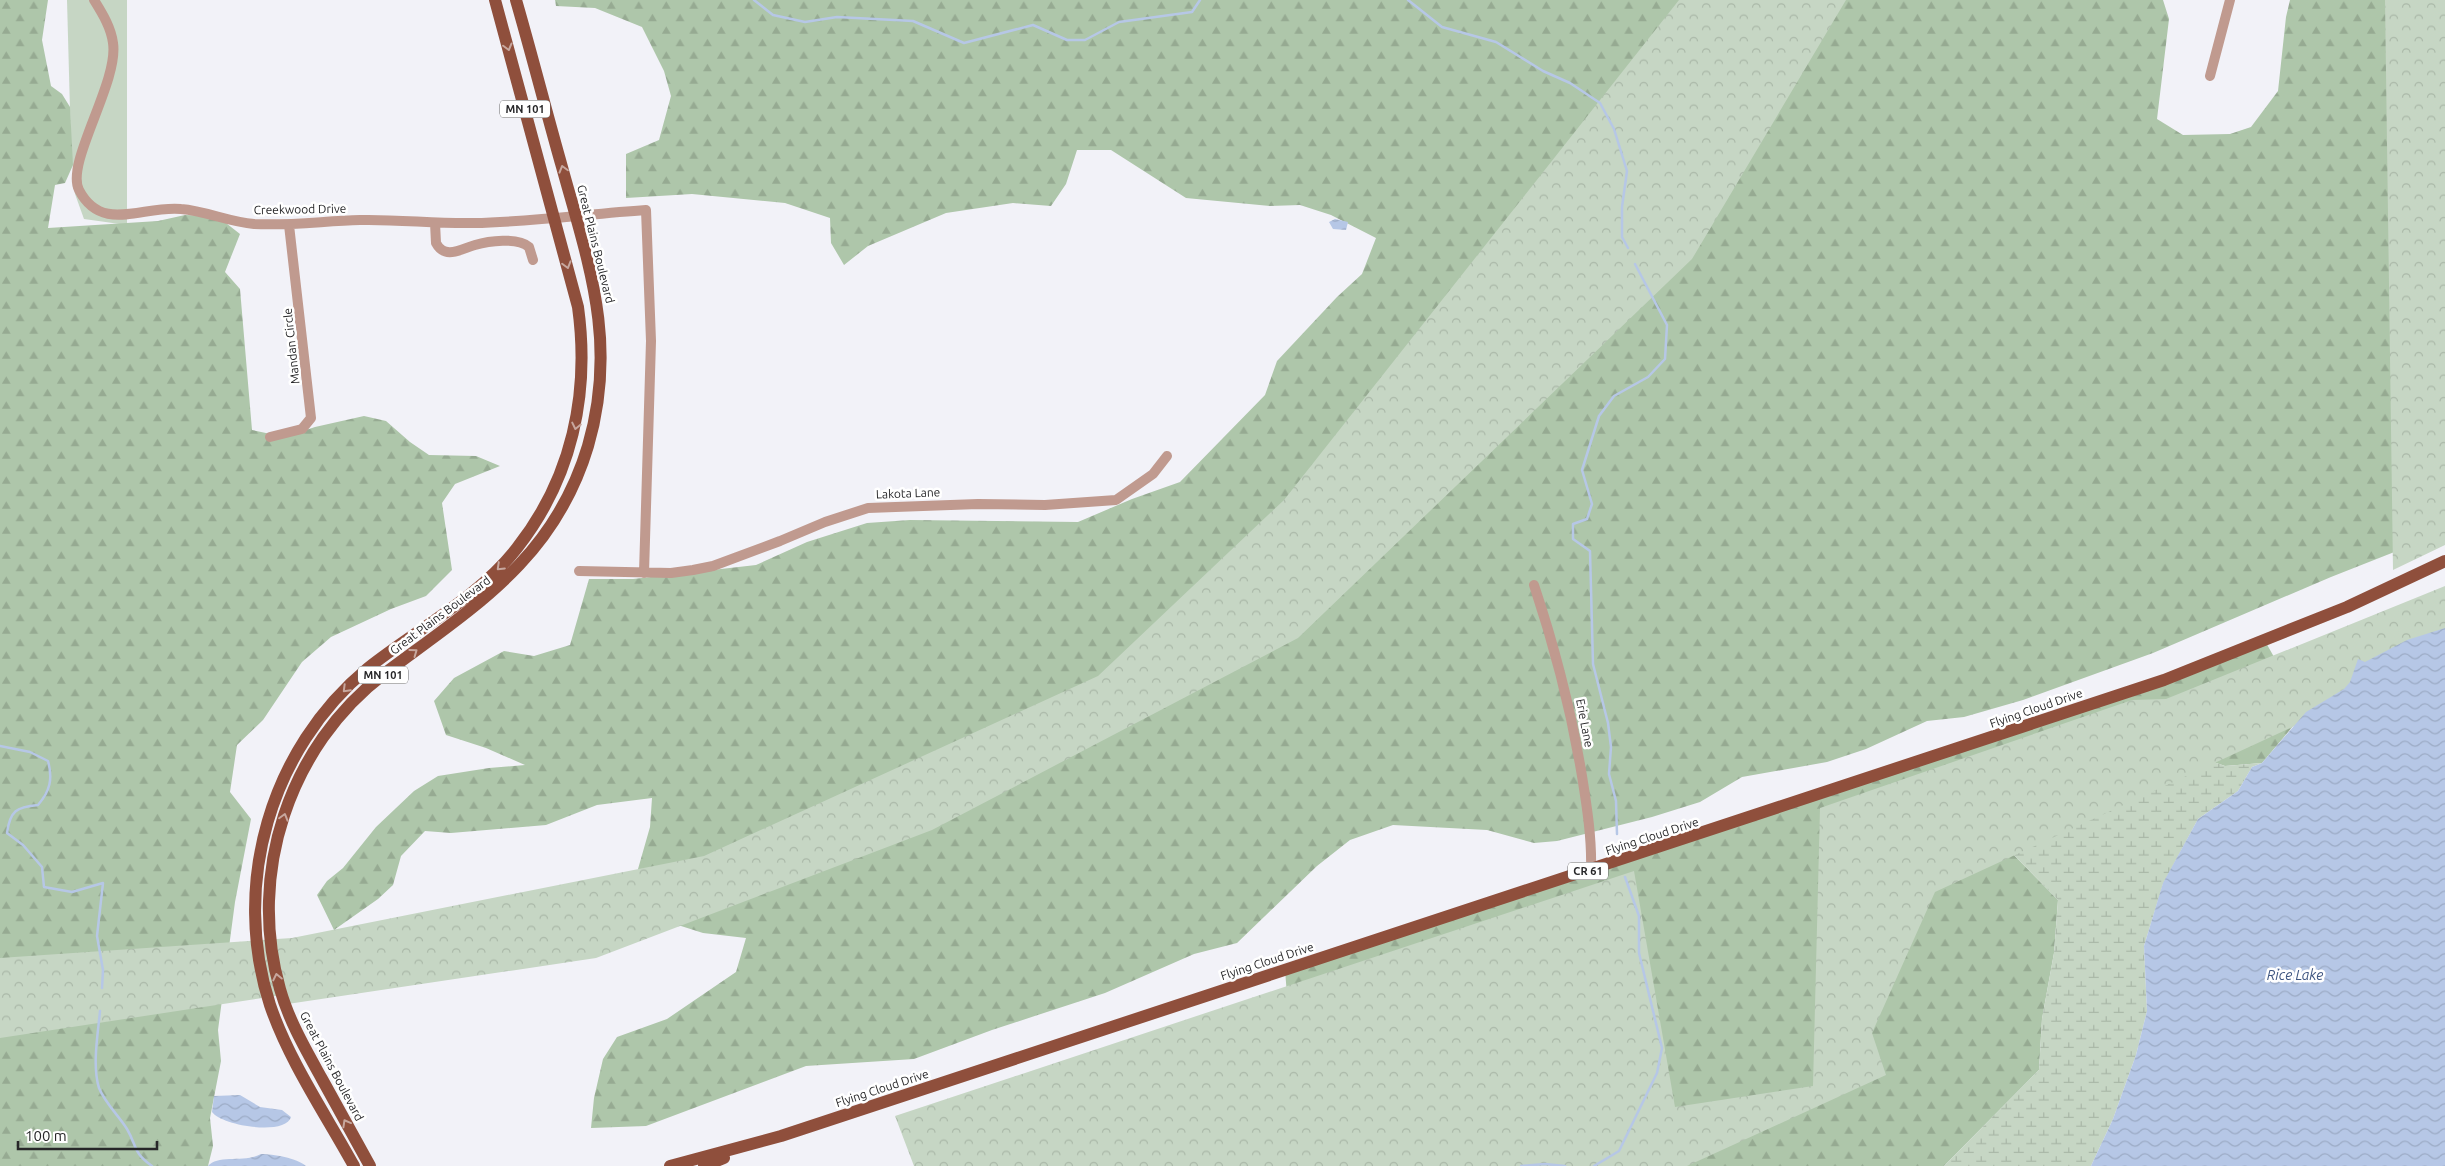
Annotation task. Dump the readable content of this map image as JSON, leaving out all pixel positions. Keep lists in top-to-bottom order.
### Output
{
  "streets": {
    "main road": [
      "MN 101",
      "Great Plains Boulevard",
      "Flying Cloud Drive",
      "CR 61"
    ],
    "street": [
      "Creekwood Drive",
      "Mandan Circle",
      "Lakota Lane",
      "Erie Lane"
    ]
  },
  "crossings": [
    ["Creekwood Drive", "Great Plains Boulevard"],
    ["Creekwood Drive", "Mandan Circle"],
    ["Creekwood Drive", "Lakota Lane"],
    ["Flying Cloud Drive", "Erie Lane"]
  ],
  "water": ["Rice Lake"],
  "scale_bar": "100 m"
}
